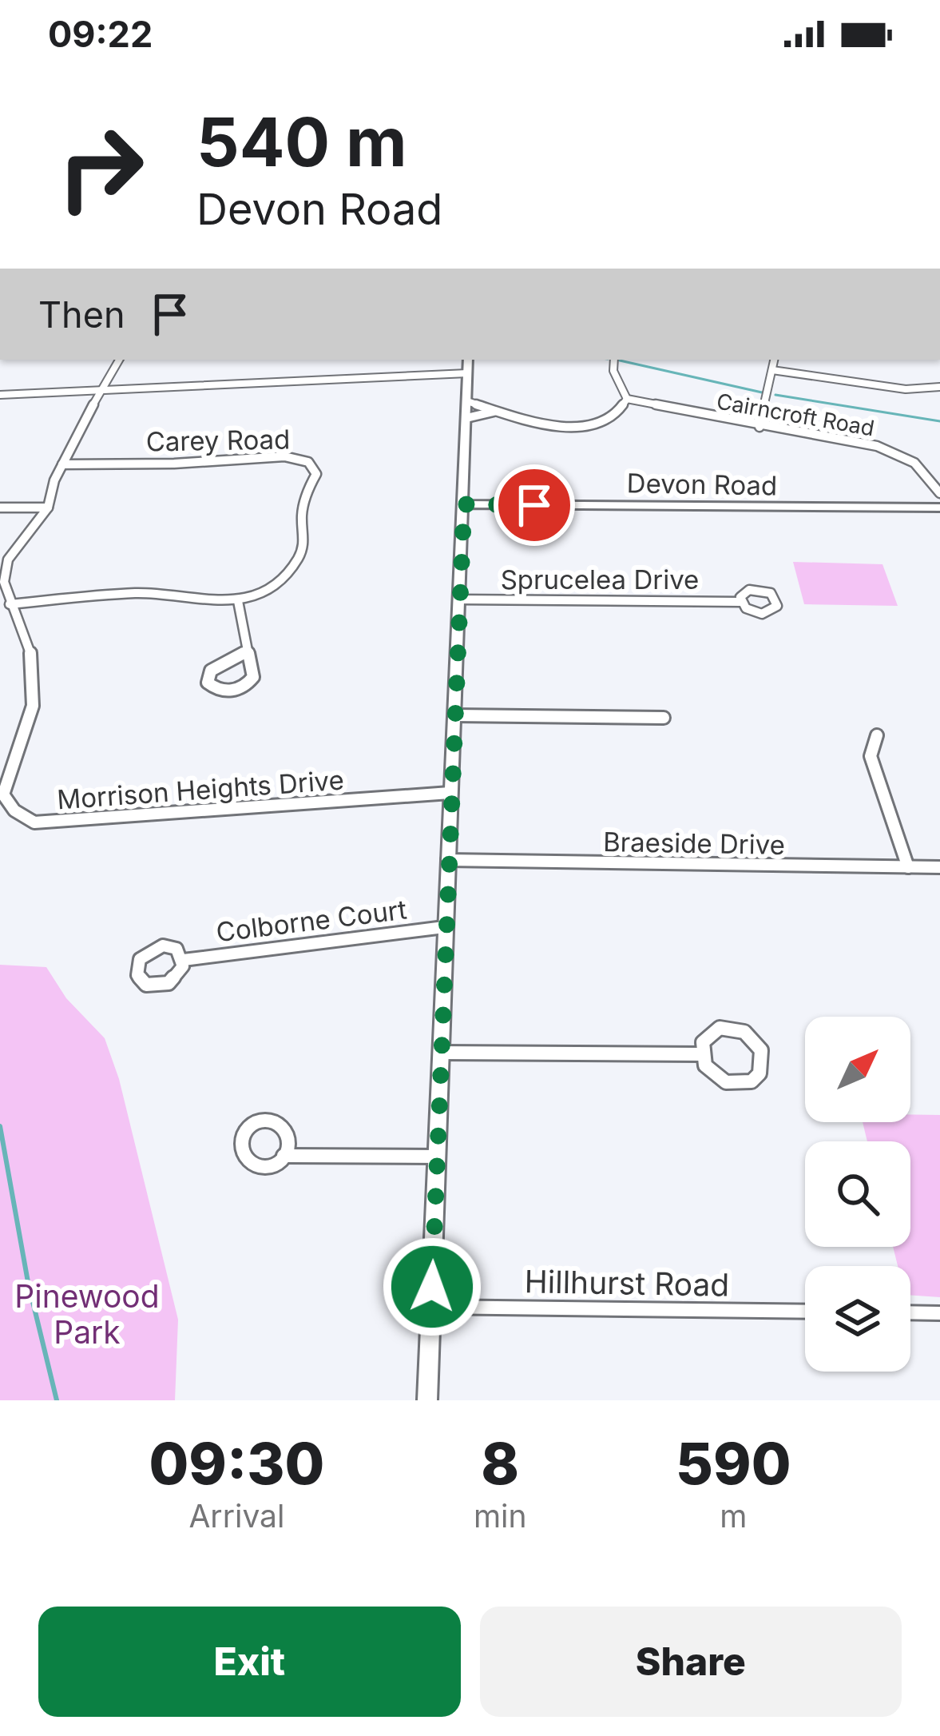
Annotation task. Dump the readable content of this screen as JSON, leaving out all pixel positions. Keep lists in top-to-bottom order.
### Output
{
  "streets": {
    "street": [
      "Cairncroft Road",
      "Carey Road",
      "Devon Road",
      "Sprucelea Drive",
      "Morrison Heights Drive",
      "Braeside Drive",
      "Colborne Court",
      "Hillhurst Road"
    ]
  },
  "crossings": [
    ["Carey Road", "Morrison Heights Drive"]
  ],
  "parks": ["Pinewood Park"],
  "north": "top right",
  "page": {
    "status": "09:22",
    "turn": ["540 m", "Devon Road"],
    "then": "Then",
    "eta": [
      "09:30",
      "Arrival",
      "8",
      "min",
      "590",
      "m"
    ],
    "buttons": ["Exit", "Share"]
  }
}
